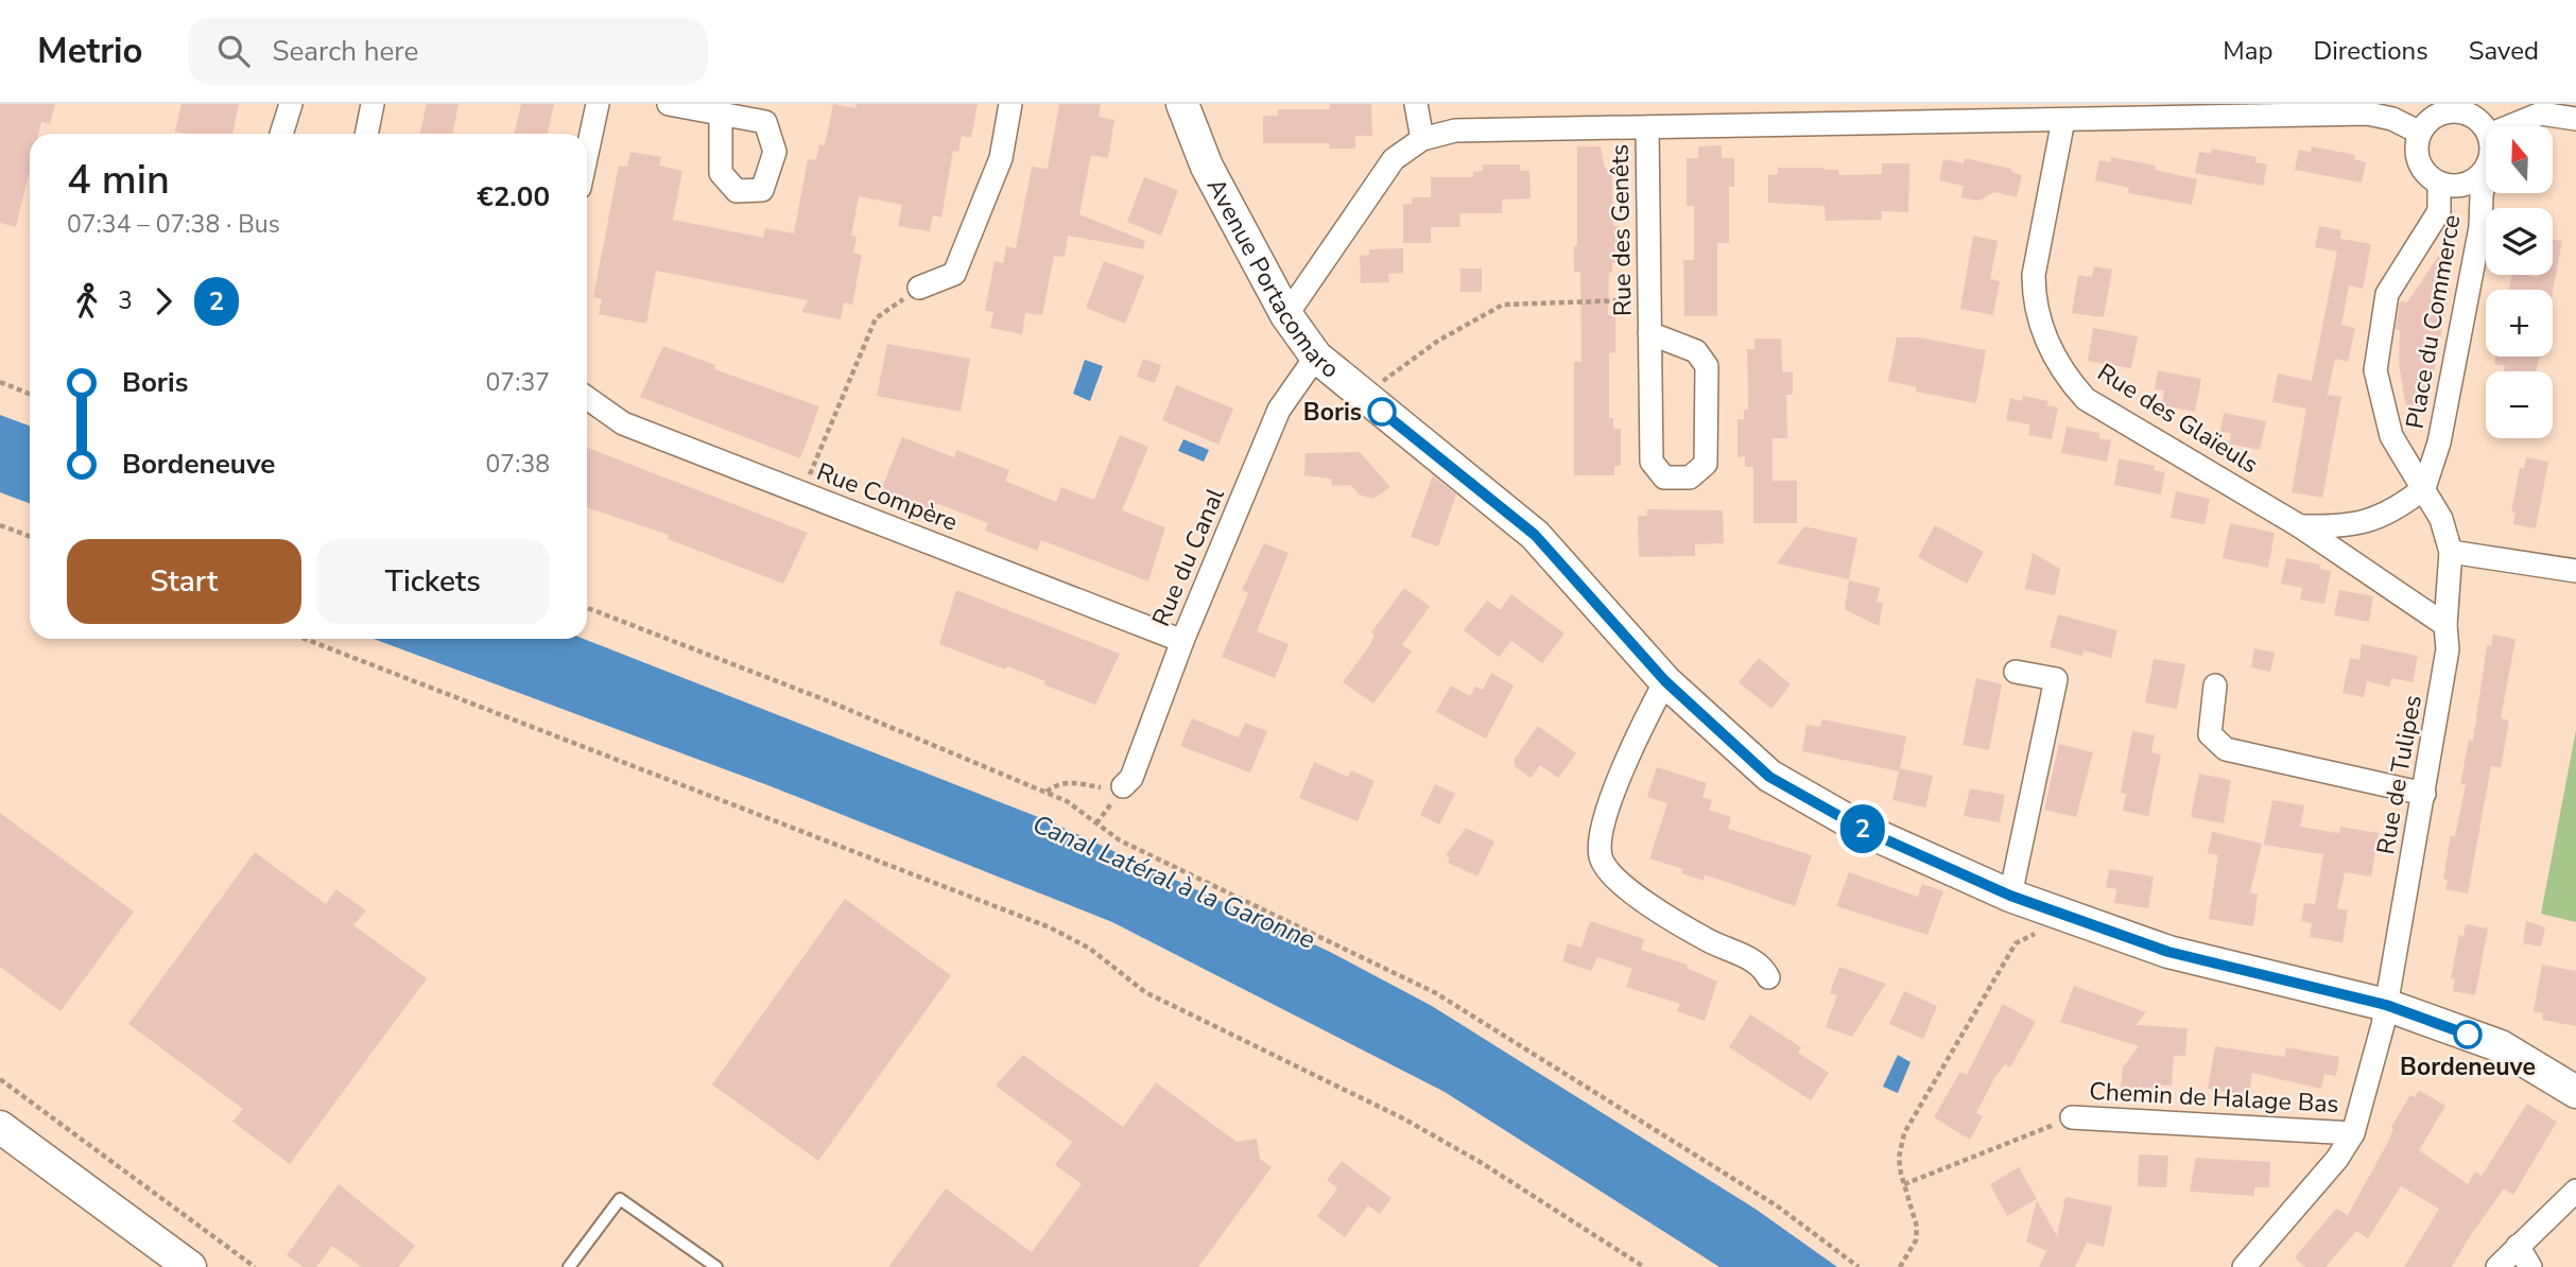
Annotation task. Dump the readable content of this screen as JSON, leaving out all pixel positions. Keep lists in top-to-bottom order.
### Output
{
  "streets": {
    "street": [
      "Rue des Genêts",
      "Avenue Portacomaro",
      "Place du Commerce",
      "Rue des Glaïeuls",
      "Rue Compère",
      "Rue du Canal",
      "Rue de Tulipes",
      "Chemin de Halage Bas"
    ]
  },
  "crossings": [
    ["Avenue Portacomaro", "Rue du Canal"],
    ["Avenue Portacomaro", "Rue de Tulipes"],
    ["Avenue Portacomaro", "Chemin de Halage Bas"],
    ["Place du Commerce", "Rue des Glaïeuls"],
    ["Place du Commerce", "Rue de Tulipes"],
    ["Rue des Glaïeuls", "Rue de Tulipes"],
    ["Rue Compère", "Rue du Canal"],
    ["Rue de Tulipes", "Chemin de Halage Bas"]
  ],
  "water": ["Canal Latéral à la Garonne"],
  "places": ["Boris", "Bordeneuve"],
  "lines": ["bus line 2"],
  "north": "top",
  "page": {
    "header": "Metrio",
    "search": "Search here",
    "nav": ["Map", "Directions", "Saved"],
    "on_map": "2",
    "map_buttons": ["+", "−"],
    "heading": ["4 min", "07:34 – 07:38 · Bus", "€2.00"],
    "legs": ["3", "2"],
    "list": [
      {
        "name": "Boris",
        "value": "07:37"
      },
      {
        "name": "Bordeneuve",
        "value": "07:38"
      }
    ],
    "buttons": ["Start", "Tickets"]
  }
}
